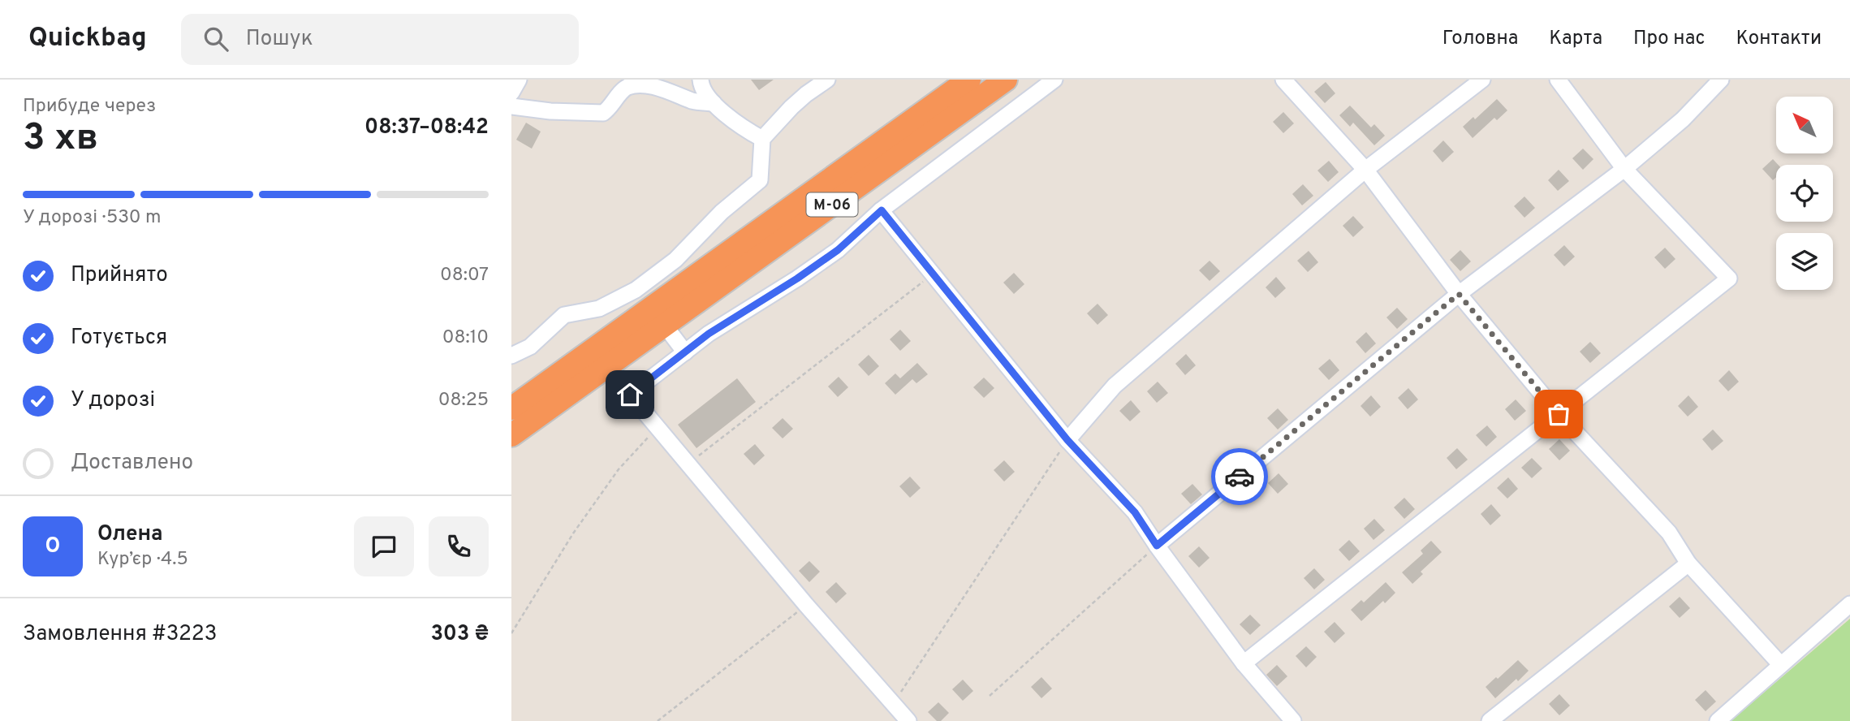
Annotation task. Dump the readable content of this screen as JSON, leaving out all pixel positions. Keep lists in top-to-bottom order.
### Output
{
  "streets": {
    "highway": ["М-06"]
  },
  "north": "top left",
  "page": {
    "header": "Quickbag",
    "search": "Пошук",
    "nav": [
      "Головна",
      "Карта",
      "Про нас",
      "Контакти"
    ],
    "heading": ["3 хв", "Прибуде через", "08:37–08:42"],
    "panel": [
      "Олена",
      "Кур’єр · 4.5",
      "Замовлення #3223",
      "303 ₴"
    ],
    "bar": "У дорозі · 530 m",
    "list": [
      ["Прийнято", "08:07"],
      ["Готується", "08:10"],
      ["У дорозі", "08:25"],
      "Доставлено"
    ],
    "round": "О"
  }
}
